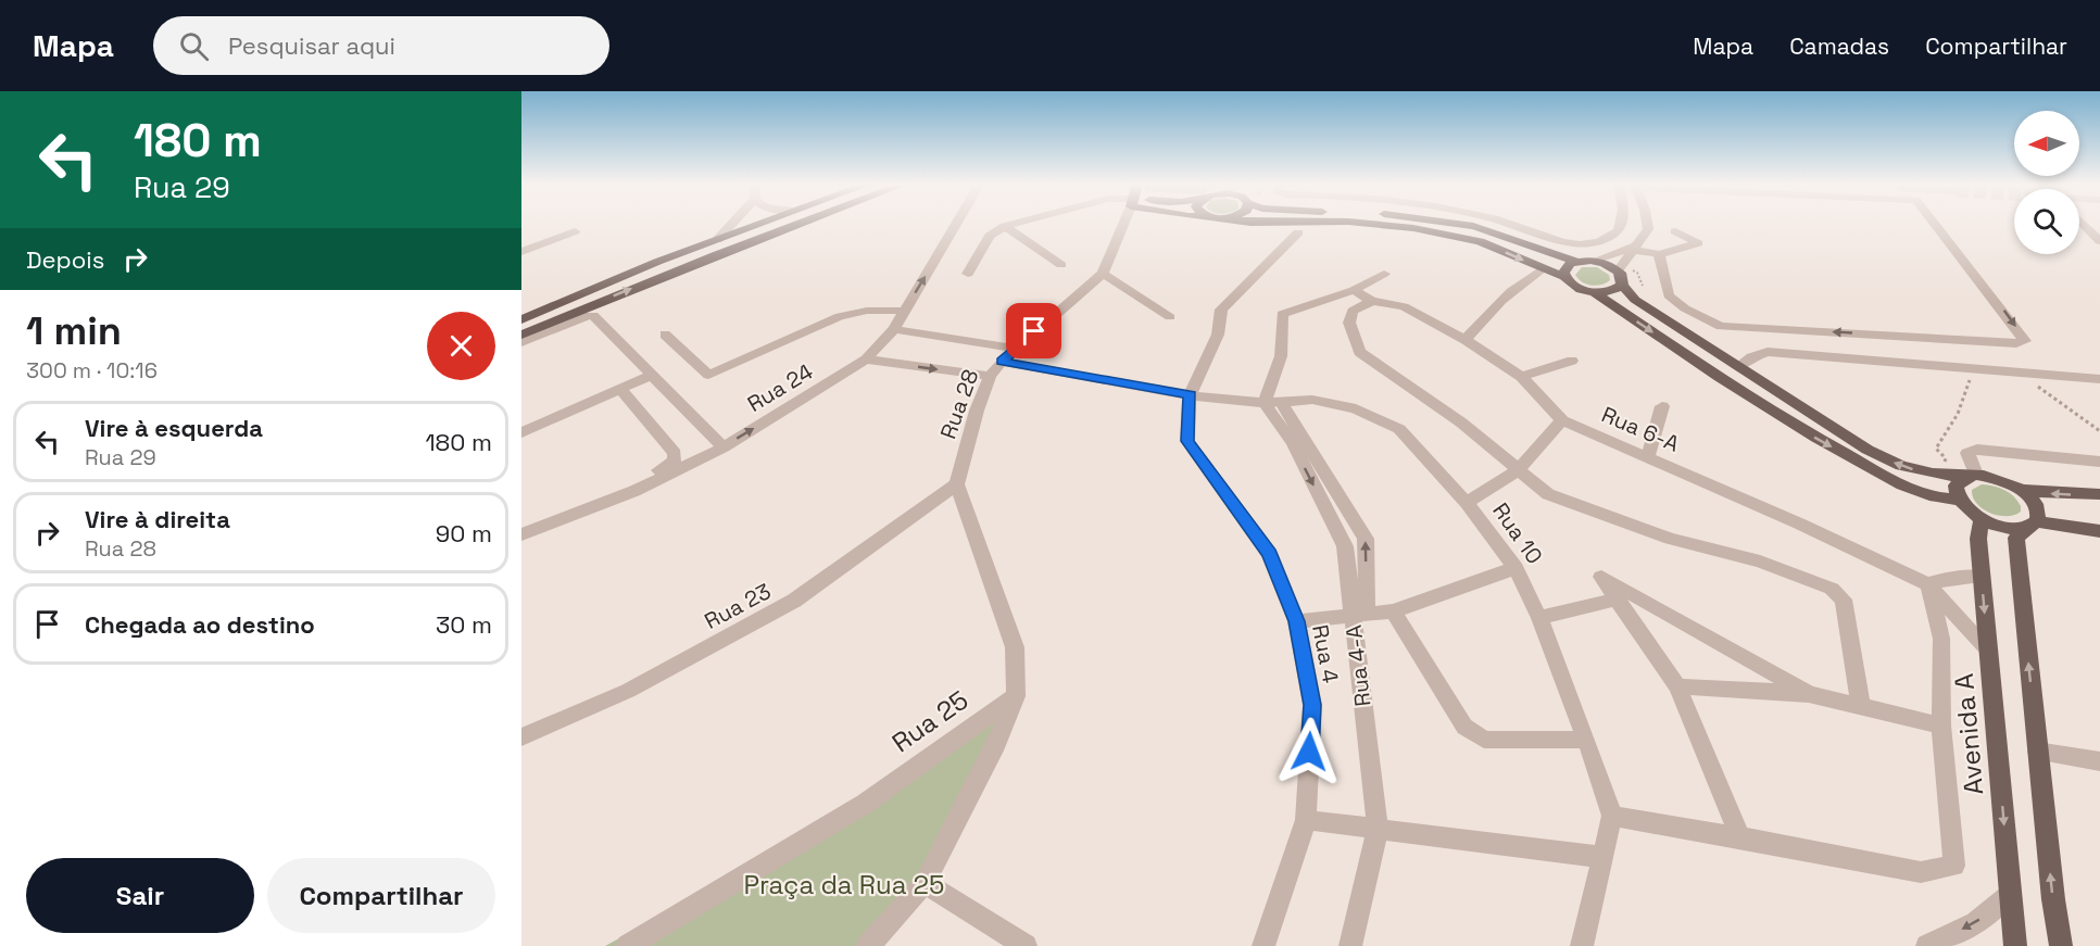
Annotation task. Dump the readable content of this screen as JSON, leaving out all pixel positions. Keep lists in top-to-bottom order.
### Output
{
  "streets": {
    "main road": ["Avenida A"],
    "street": [
      "Rua 24",
      "Rua 28",
      "Rua 6-A",
      "Rua 10",
      "Rua 23",
      "Rua 4",
      "Rua 4-A",
      "Rua 25"
    ]
  },
  "crossings": [
    ["Rua 28", "Rua 10"],
    ["Rua 28", "Rua 23"],
    ["Rua 10", "Rua 4"],
    ["Rua 10", "Rua 4-A"]
  ],
  "one_way": ["Rua 24"],
  "parks": ["Praça da Rua 25"],
  "north": "left",
  "page": {
    "header": "Mapa",
    "search": "Pesquisar aqui",
    "nav": ["Mapa", "Camadas", "Compartilhar"],
    "turn": ["180 m", "Rua 29"],
    "then": "Depois",
    "heading": ["1 min", "300 m · 10:16"],
    "list": [
      {
        "name": "Vire à esquerda",
        "note": "Rua 29",
        "value": "180 m"
      },
      {
        "name": "Vire à direita",
        "note": "Rua 28",
        "value": "90 m"
      },
      {
        "name": "Chegada ao destino",
        "value": "30 m"
      }
    ],
    "buttons": ["Sair", "Compartilhar"]
  }
}
